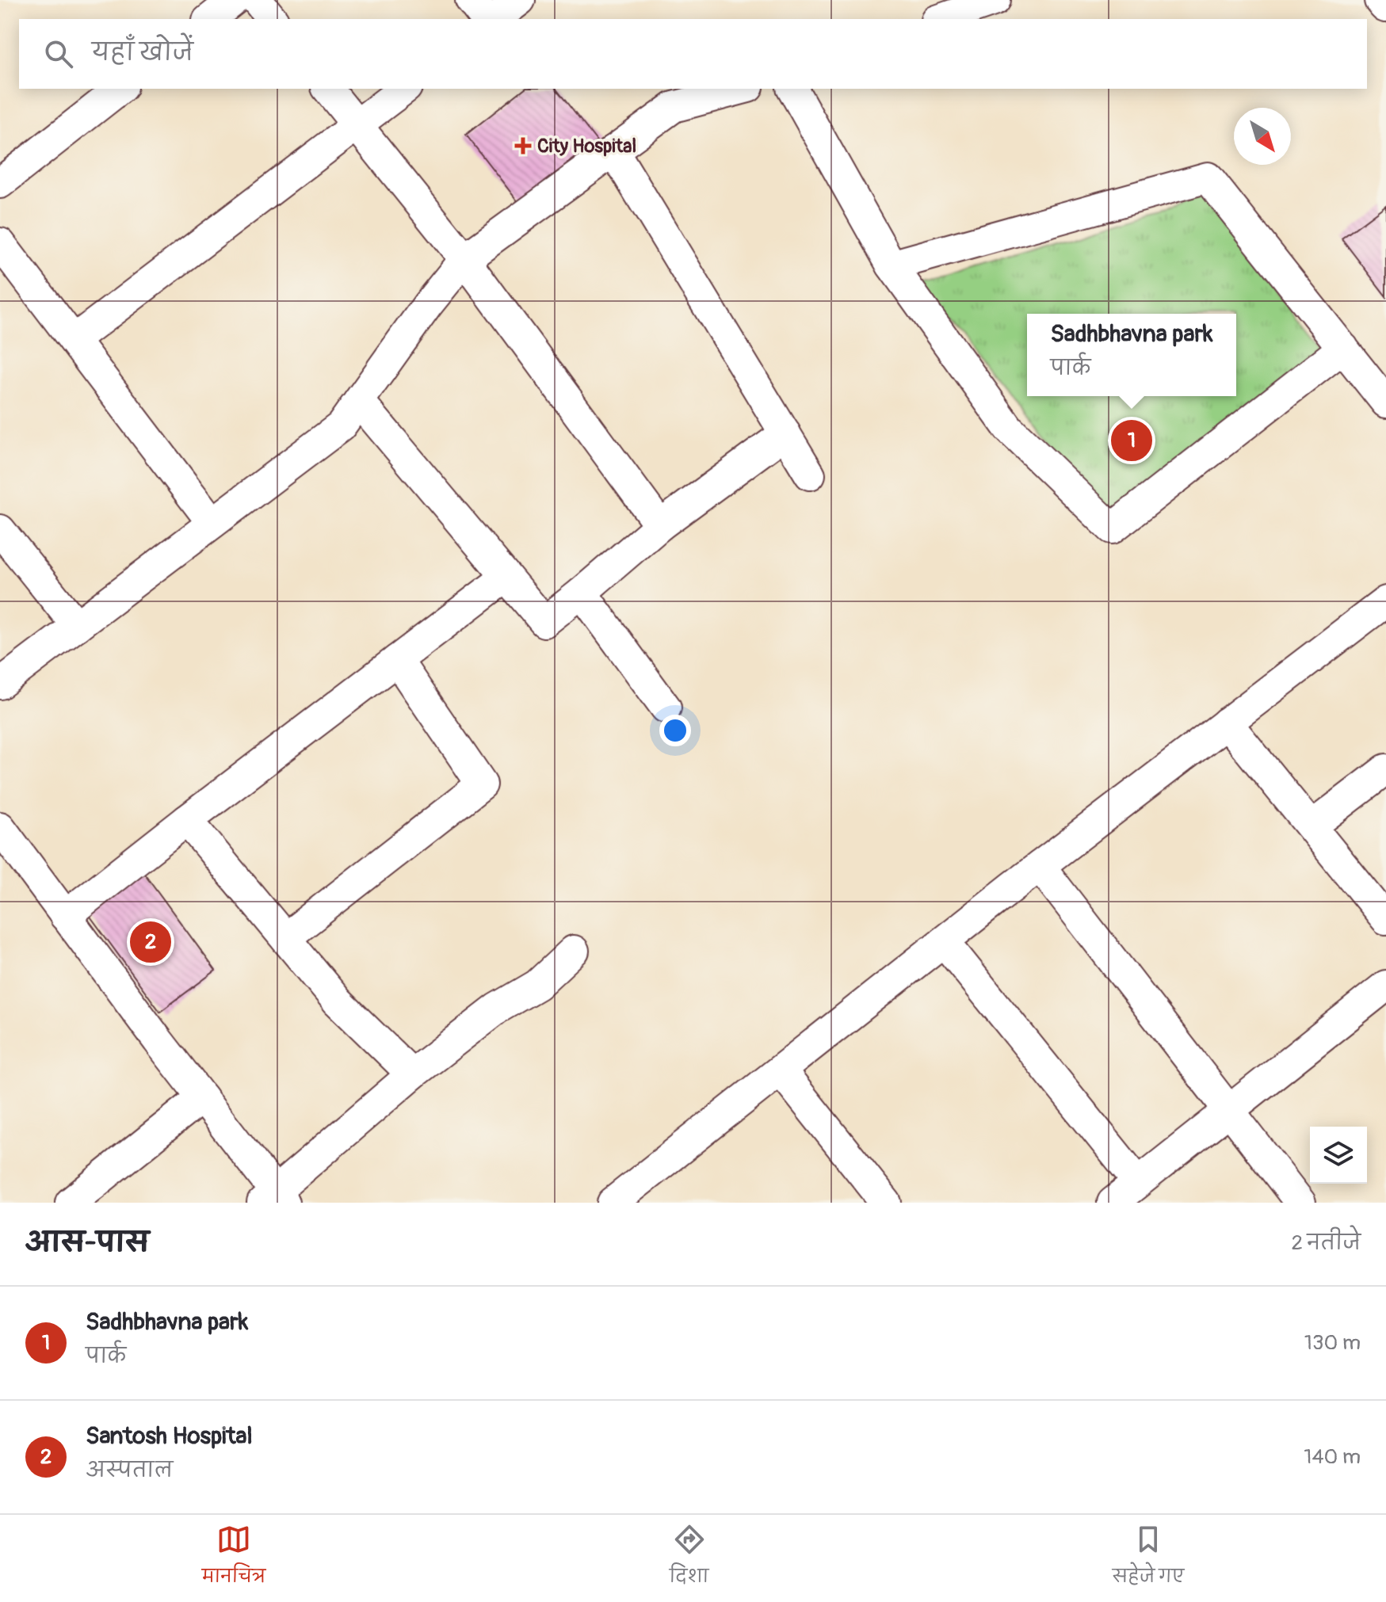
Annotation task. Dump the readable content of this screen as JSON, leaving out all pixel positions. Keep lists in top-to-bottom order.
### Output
{
  "places": {
    "health": ["City Hospital"]
  },
  "north": "bottom right",
  "page": {
    "search": "यहाँ खोजें",
    "popup": ["Sadhbhavna park", "पार्क"],
    "pins": ["1", "2"],
    "heading": ["आस-पास", "2 नतीजे"],
    "list": [
      {
        "mark": "1",
        "name": "Sadhbhavna park",
        "note": "पार्क",
        "value": "130 m"
      },
      {
        "mark": "2",
        "name": "Santosh Hospital",
        "note": "अस्पताल",
        "value": "140 m"
      }
    ],
    "nav": ["मानचित्र", "दिशा", "सहेजे गए"]
  }
}
